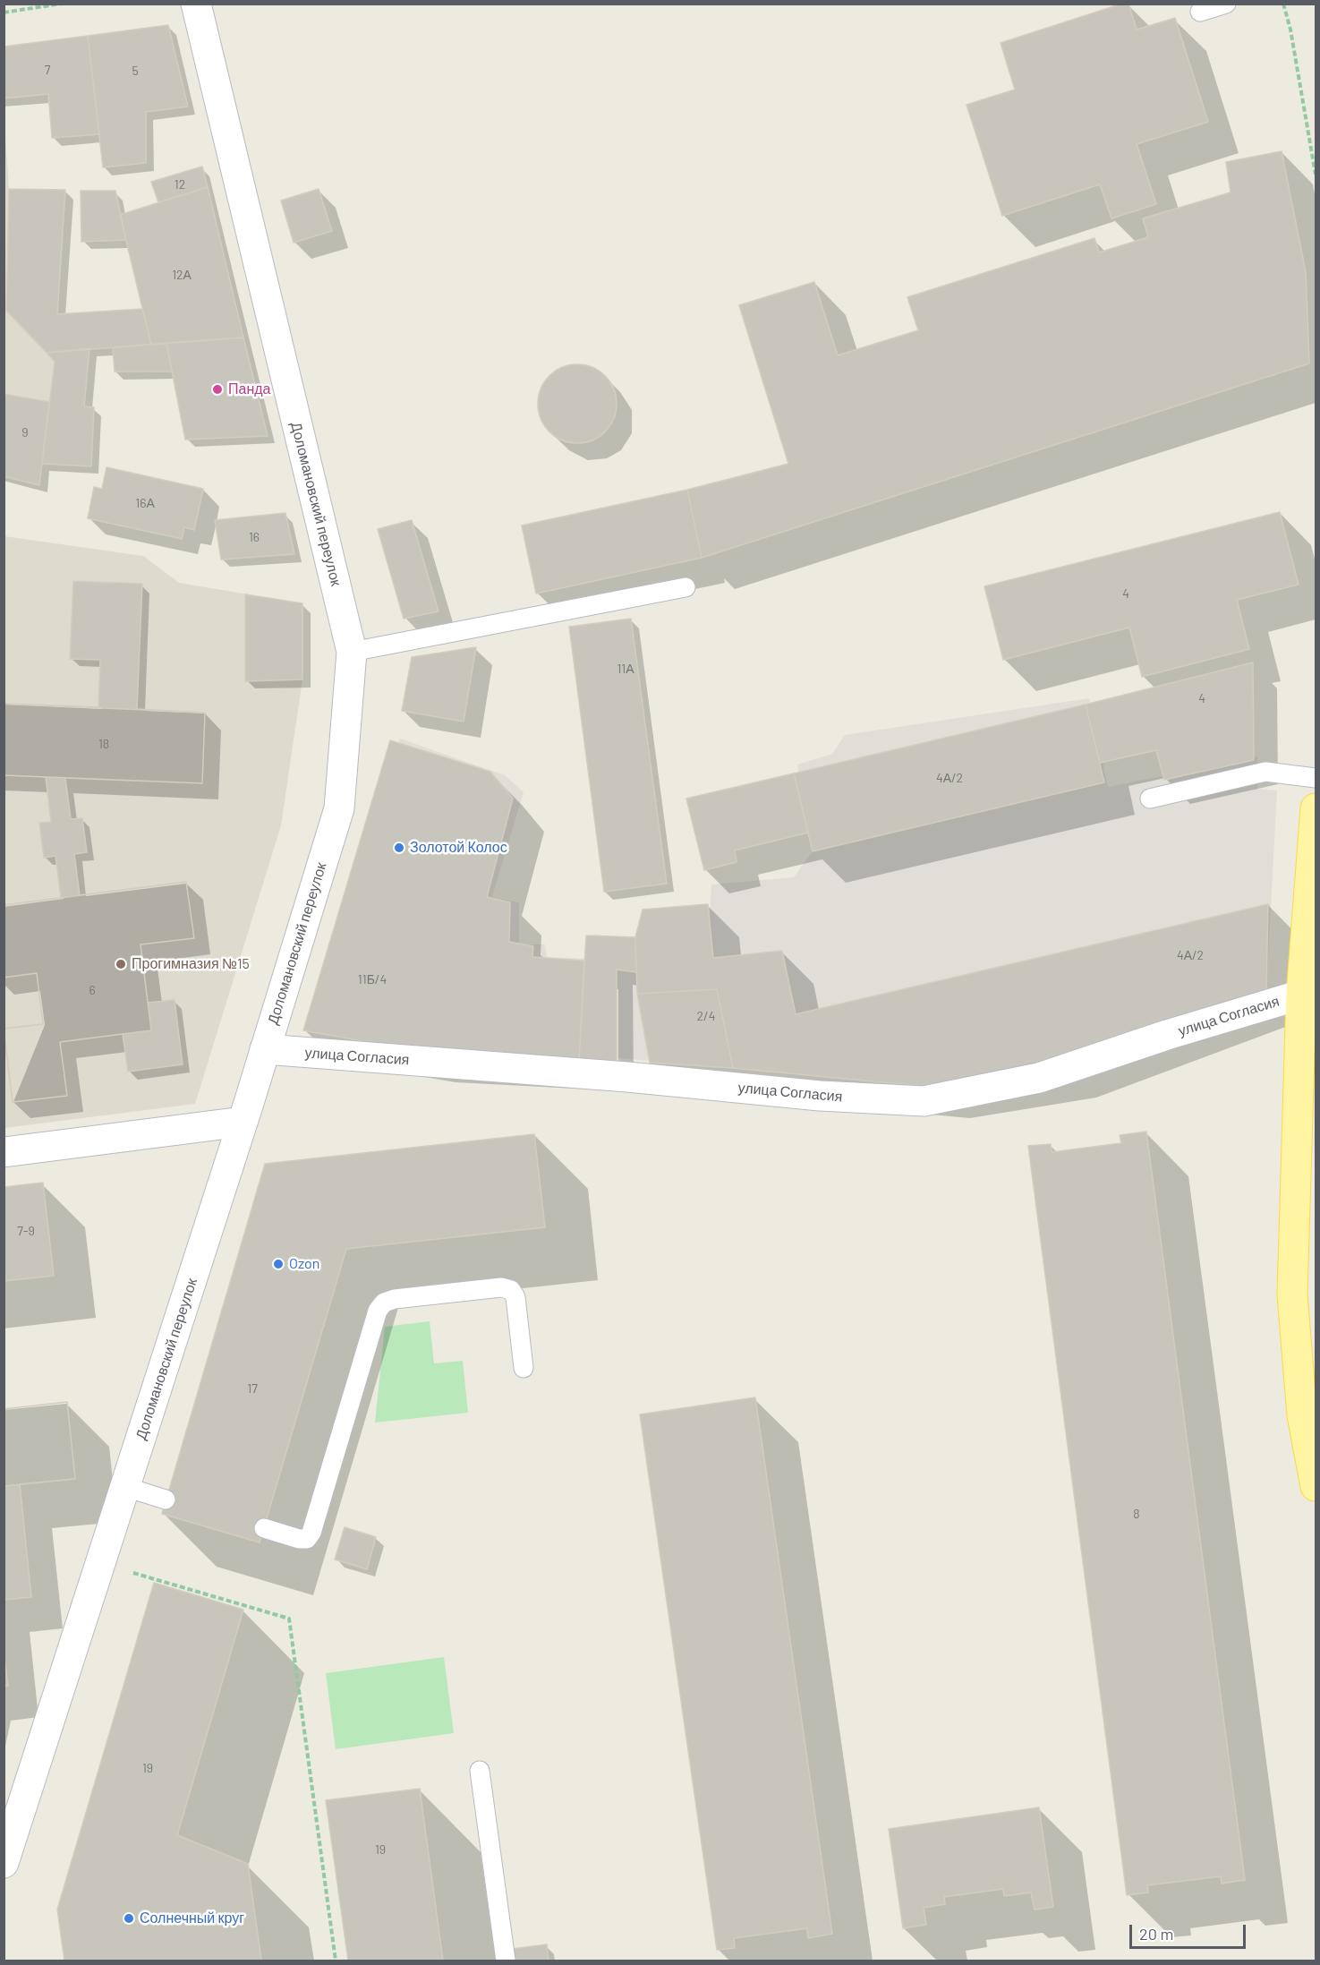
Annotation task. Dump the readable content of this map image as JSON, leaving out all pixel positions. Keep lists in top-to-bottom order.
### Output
{
  "streets": {
    "street": ["Доломановский переулок", "улица Согласия"]
  },
  "crossings": [
    ["Доломановский переулок", "улица Согласия"]
  ],
  "places": [
    "Панда",
    "Золотой Колос",
    "Прогимназия №15",
    "Ozon",
    "Солнечный круг"
  ],
  "house_numbers": [
    "7",
    "5",
    "12",
    "12А",
    "9",
    "16А",
    "16",
    "4",
    "11А",
    "4",
    "18",
    "4А/2",
    "4А/2",
    "11Б/4",
    "6",
    "2/4",
    "7-9",
    "17",
    "8",
    "19",
    "19"
  ],
  "scale_bar": "20 m"
}
